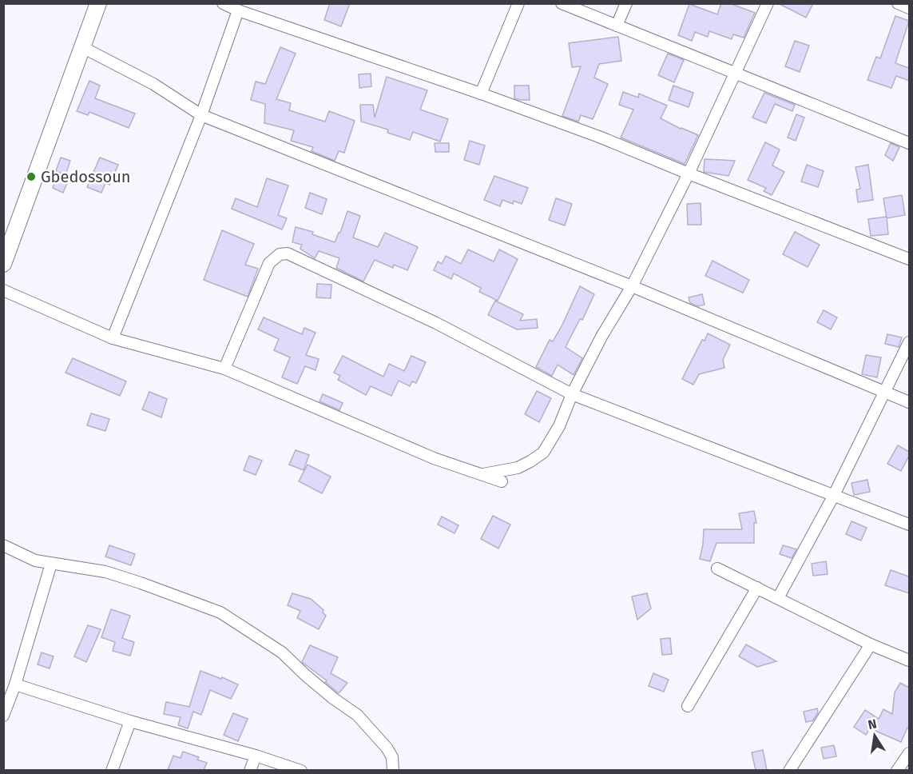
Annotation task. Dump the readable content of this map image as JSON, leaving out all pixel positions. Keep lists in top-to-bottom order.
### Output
{
  "places": ["Gbedossoun"],
  "north": "top"
}
